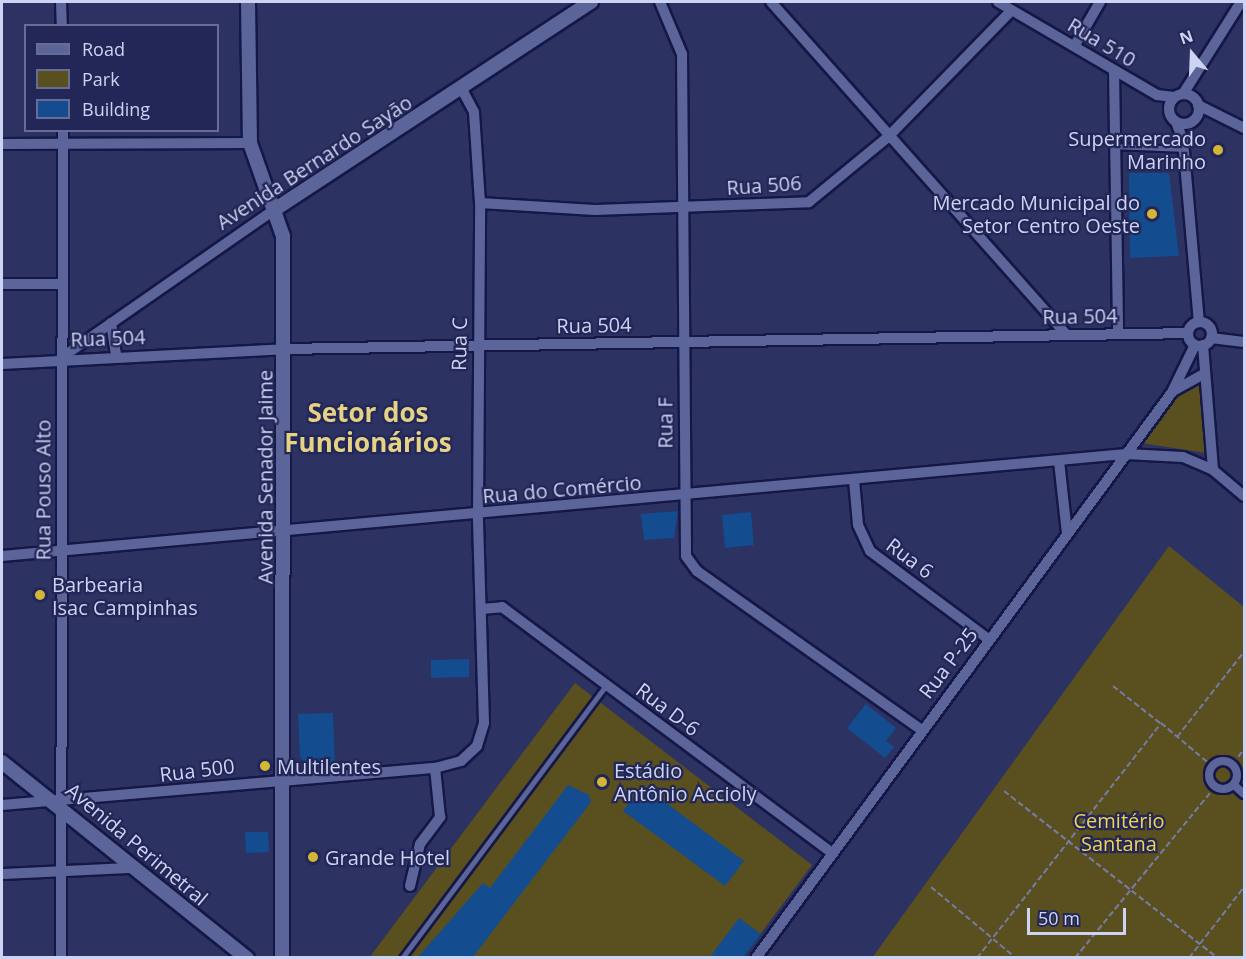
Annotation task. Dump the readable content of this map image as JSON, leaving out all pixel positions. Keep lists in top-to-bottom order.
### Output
{
  "streets": {
    "street": [
      "Rua 510",
      "Avenida Bernardo Sayão",
      "Rua 506",
      "Rua 504",
      "Rua C",
      "Rua F",
      "Avenida Senador Jaime",
      "Rua do Comércio",
      "Rua Pouso Alto",
      "Rua 6",
      "Rua P-25",
      "Rua D-6",
      "Rua 500",
      "Avenida Perimetral"
    ]
  },
  "crossings": [
    ["Rua 510", "Rua 506"],
    ["Avenida Bernardo Sayão", "Rua 504"],
    ["Avenida Bernardo Sayão", "Rua C"],
    ["Avenida Bernardo Sayão", "Avenida Senador Jaime"],
    ["Avenida Bernardo Sayão", "Rua Pouso Alto"],
    ["Rua 506", "Rua C"],
    ["Rua 506", "Rua F"],
    ["Rua 504", "Rua C"],
    ["Rua 504", "Rua F"],
    ["Rua 504", "Avenida Senador Jaime"],
    ["Rua 504", "Rua Pouso Alto"],
    ["Rua C", "Rua do Comércio"],
    ["Rua C", "Rua D-6"],
    ["Rua C", "Rua 500"],
    ["Rua F", "Rua do Comércio"],
    ["Rua F", "Rua P-25"],
    ["Avenida Senador Jaime", "Rua do Comércio"],
    ["Avenida Senador Jaime", "Rua 500"],
    ["Rua do Comércio", "Rua Pouso Alto"],
    ["Rua do Comércio", "Rua 6"],
    ["Rua do Comércio", "Rua P-25"],
    ["Rua Pouso Alto", "Rua 500"],
    ["Rua Pouso Alto", "Avenida Perimetral"],
    ["Rua 6", "Rua P-25"],
    ["Rua P-25", "Rua D-6"],
    ["Rua 500", "Avenida Perimetral"]
  ],
  "districts": ["Setor dos Funcionários"],
  "parks": ["Cemitério Santana"],
  "places": [
    "Supermercado Marinho",
    "Mercado Municipal do Setor Centro Oeste",
    "Barbearia Isac Campinhas",
    "Multilentes",
    "Estádio Antônio Accioly",
    "Grande Hotel"
  ],
  "legend": ["Road", "Park", "Building"],
  "scale_bar": "50 m",
  "north": "top"
}
